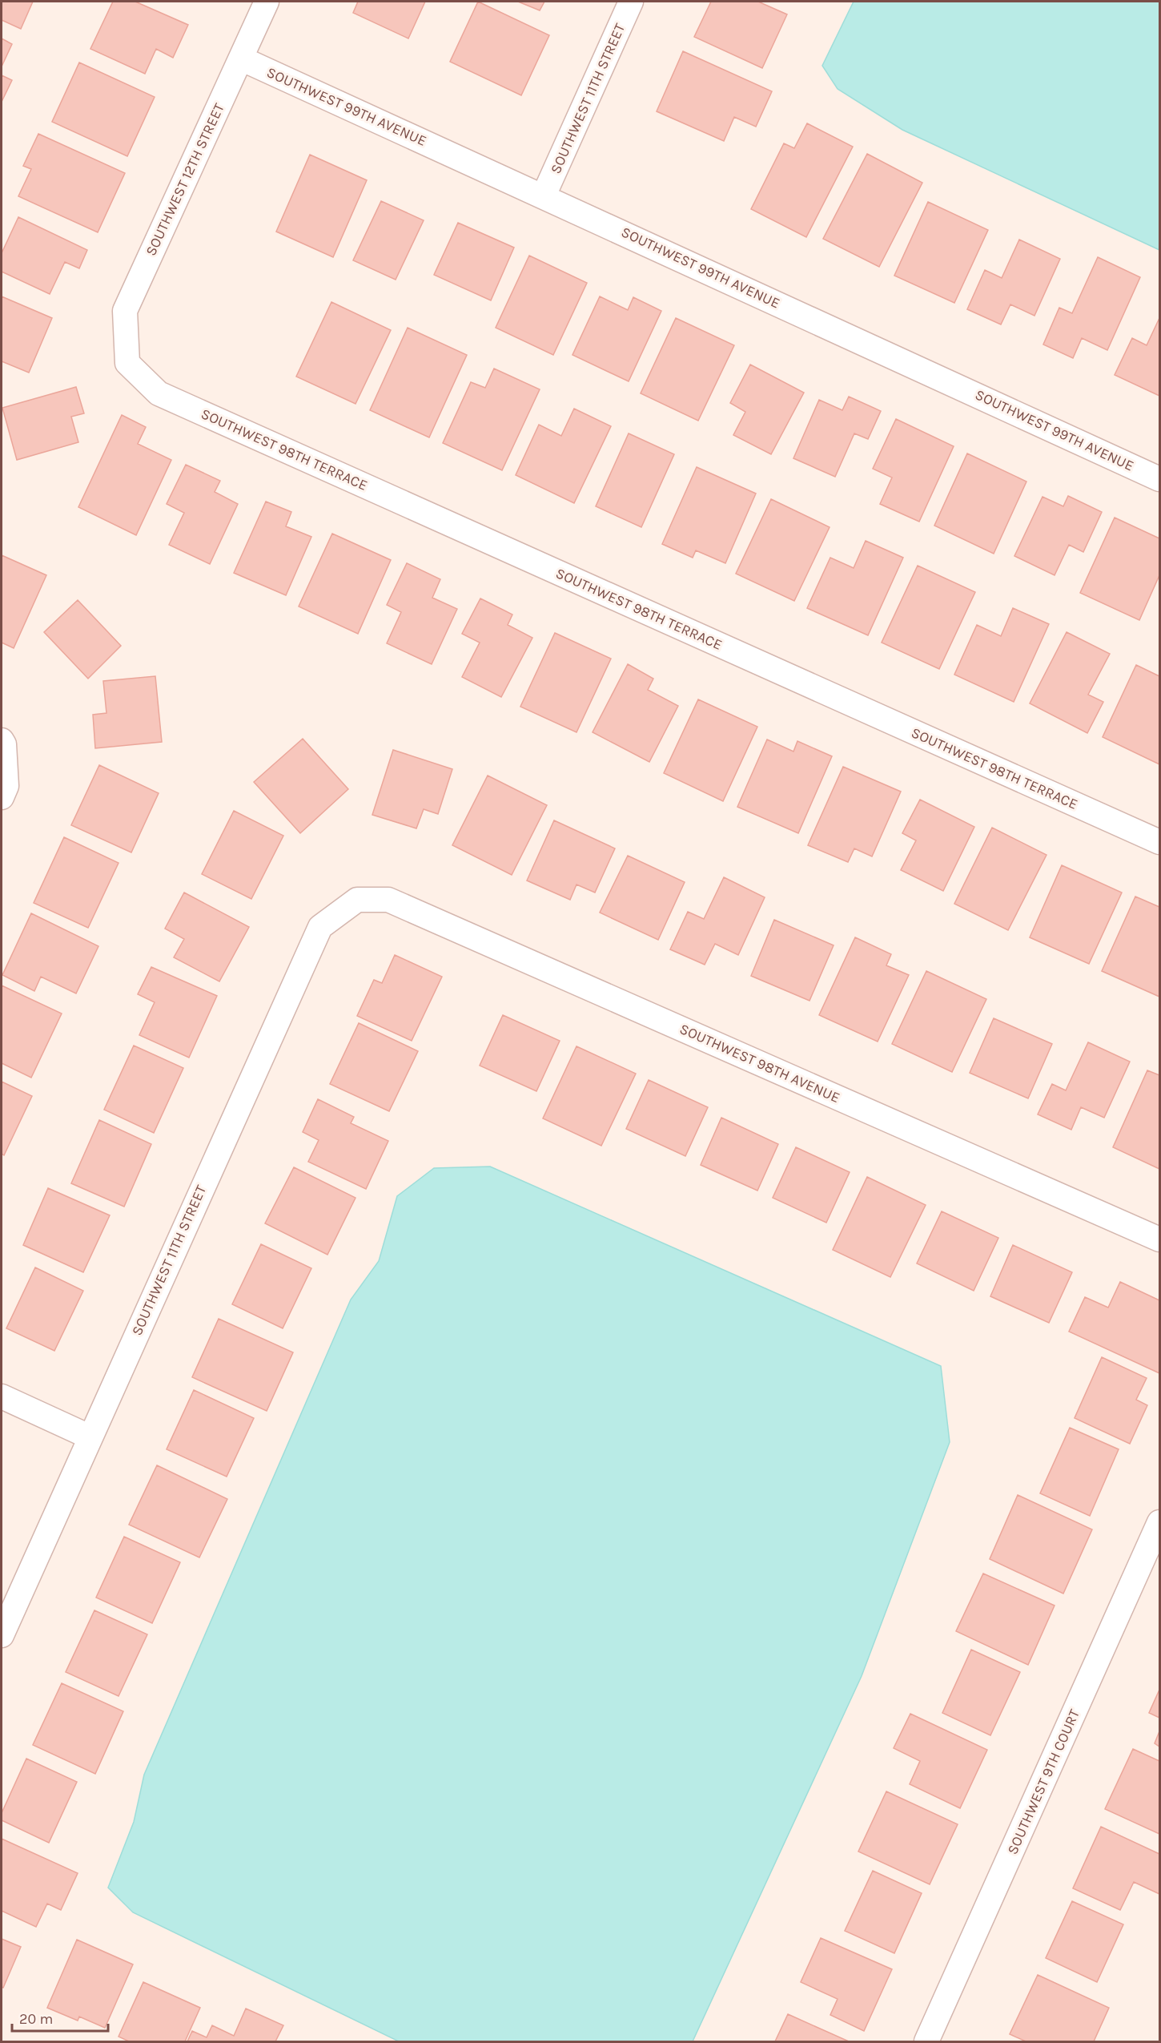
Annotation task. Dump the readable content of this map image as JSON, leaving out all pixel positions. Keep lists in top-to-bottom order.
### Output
{
  "streets": {
    "street": [
      "SOUTHWEST 11TH STREET",
      "SOUTHWEST 99TH AVENUE",
      "SOUTHWEST 12TH STREET",
      "SOUTHWEST 98TH TERRACE",
      "SOUTHWEST 98TH AVENUE",
      "SOUTHWEST 9TH COURT"
    ]
  },
  "crossings": [
    ["SOUTHWEST 11TH STREET", "SOUTHWEST 99TH AVENUE"],
    ["SOUTHWEST 11TH STREET", "SOUTHWEST 98TH AVENUE"],
    ["SOUTHWEST 99TH AVENUE", "SOUTHWEST 12TH STREET"],
    ["SOUTHWEST 12TH STREET", "SOUTHWEST 98TH TERRACE"]
  ],
  "scale_bar": "20 m"
}
